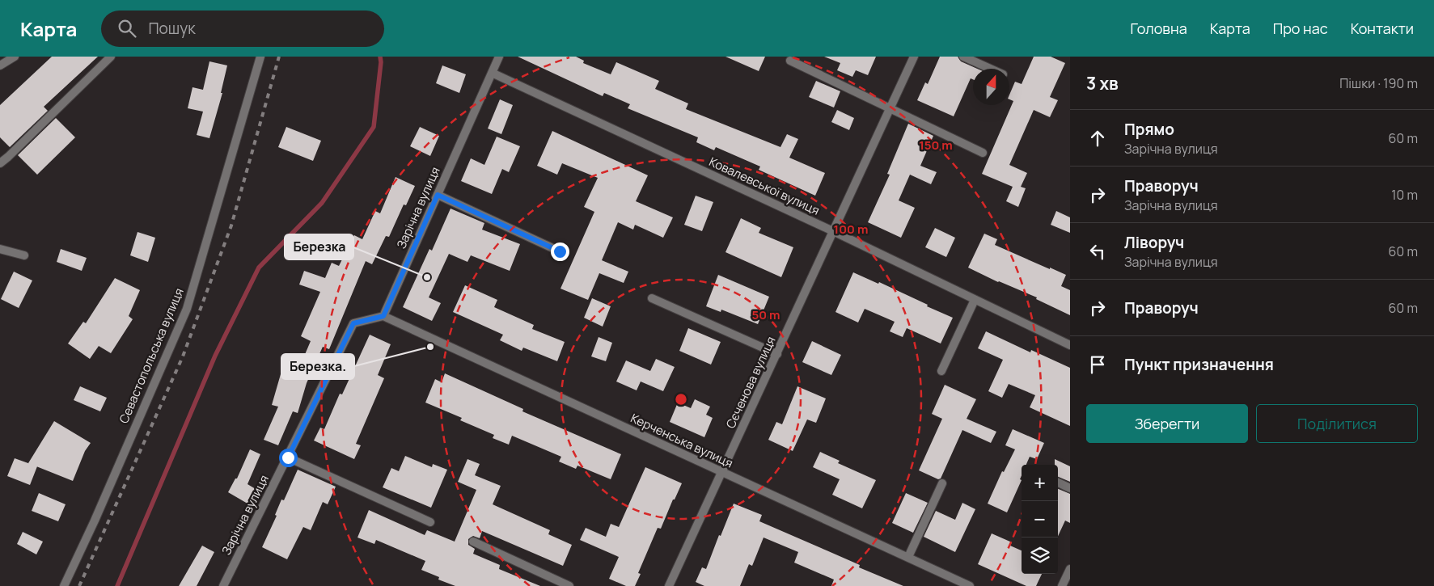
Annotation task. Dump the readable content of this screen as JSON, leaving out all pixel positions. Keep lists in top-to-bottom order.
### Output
{
  "streets": {
    "street": [
      "Ковалевської вулиця",
      "Зарічна вулиця",
      "Севастопольська вулиця",
      "Сєченова вулиця",
      "Керченська вулиця"
    ]
  },
  "crossings": [
    ["Ковалевської вулиця", "Зарічна вулиця"],
    ["Ковалевської вулиця", "Сєченова вулиця"],
    ["Зарічна вулиця", "Керченська вулиця"],
    ["Сєченова вулиця", "Керченська вулиця"]
  ],
  "places": ["Березка", "Березка."],
  "north": "top",
  "page": {
    "header": "Карта",
    "search": "Пошук",
    "nav": [
      "Головна",
      "Карта",
      "Про нас",
      "Контакти"
    ],
    "heading": ["3 хв", "Пішки · 190 m"],
    "list": [
      ["Прямо", "Зарічна вулиця", "60 m"],
      ["Праворуч", "Зарічна вулиця", "10 m"],
      ["Ліворуч", "Зарічна вулиця", "60 m"],
      ["Праворуч", "60 m"],
      "Пункт призначення"
    ],
    "buttons": ["Зберегти", "Поділитися"],
    "map_buttons": ["+", "−"]
  },
  "rings": ["150 m", "100 m", "50 m"]
}
